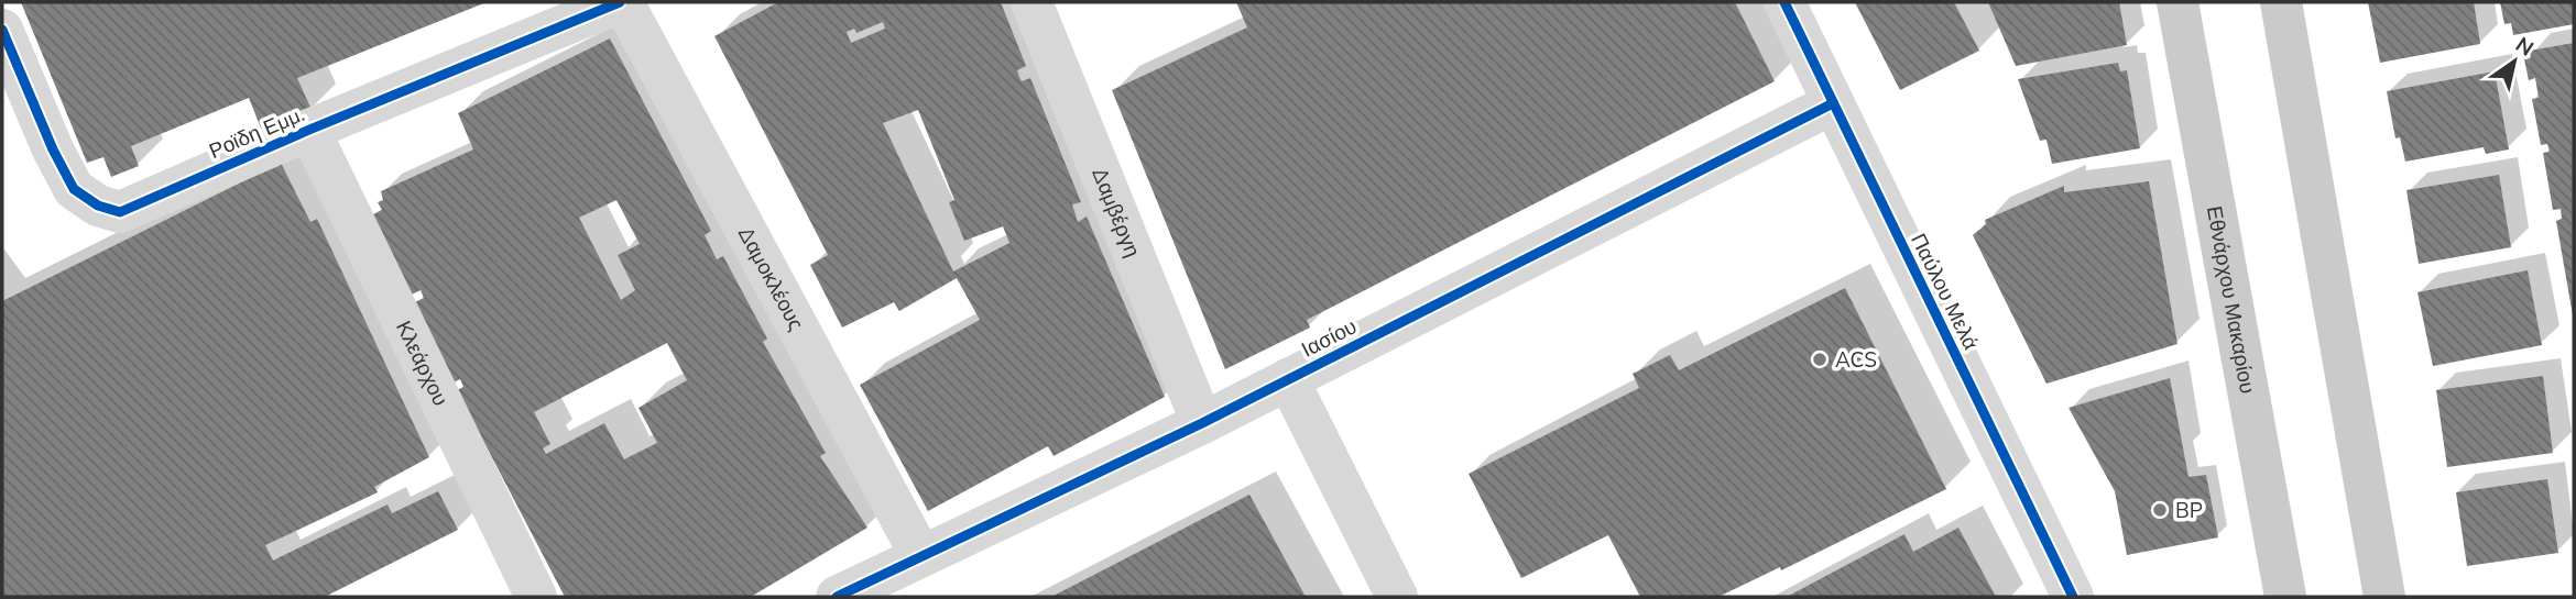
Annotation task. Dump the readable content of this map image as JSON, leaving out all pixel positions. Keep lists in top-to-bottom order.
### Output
{
  "streets": {
    "main road": ["Εθνάρχου Μακαρίου"],
    "street": [
      "Ροϊδη Εμμ.",
      "Δαμβέργη",
      "Δαμοκλέους",
      "Παύλου Μελά",
      "Ιασίου",
      "Κλεάρχου"
    ]
  },
  "crossings": [
    ["Ροϊδη Εμμ.", "Δαμοκλέους"],
    ["Ροϊδη Εμμ.", "Κλεάρχου"],
    ["Δαμβέργη", "Ιασίου"],
    ["Δαμοκλέους", "Ιασίου"],
    ["Παύλου Μελά", "Ιασίου"]
  ],
  "places": ["ACS", "BP"],
  "north": "top right"
}
